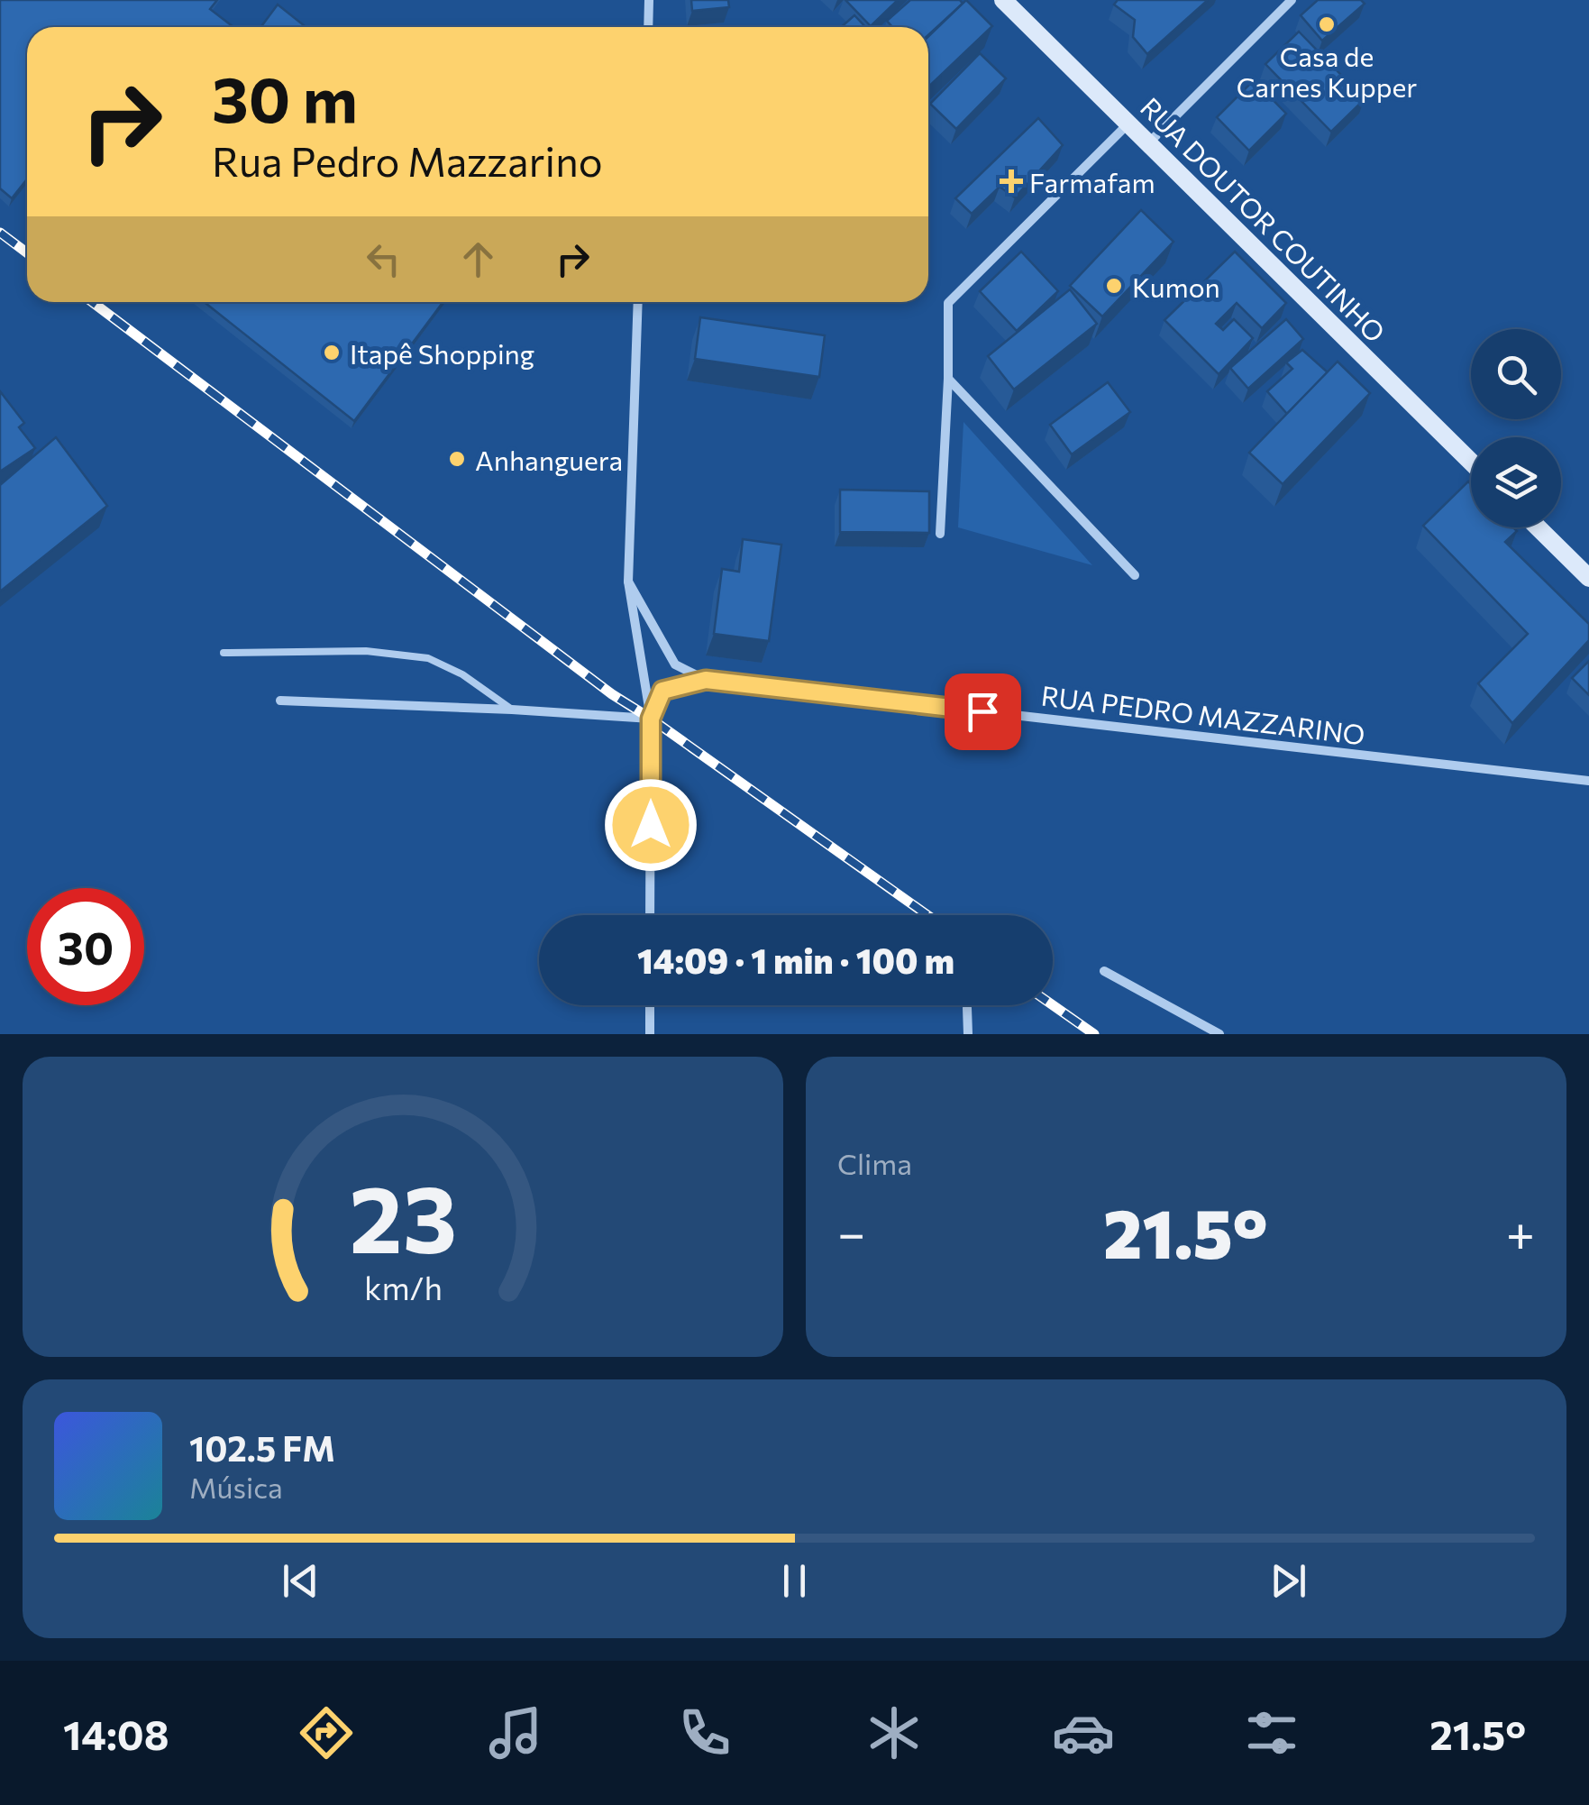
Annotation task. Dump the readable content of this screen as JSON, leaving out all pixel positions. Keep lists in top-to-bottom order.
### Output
{
  "streets": {
    "main road": ["RUA DOUTOR COUTINHO"],
    "street": ["RUA PEDRO MAZZARINO"]
  },
  "places": {
    "other": [
      "Casa de Carnes Kupper",
      "Kumon",
      "Itapê Shopping",
      "Anhanguera"
    ],
    "health": ["Farmafam"]
  },
  "page": {
    "turn": ["30 m", "Rua Pedro Mazzarino"],
    "limit": "30",
    "trip": "14:09 · 1 min · 100 m",
    "tile": "Clima",
    "heat": ["−", "21.5°", "+"],
    "song": ["102.5 FM", "Música"],
    "tabs": ["14:08", "21.5°"],
    "gauge": ["23", "km/h"]
  }
}
